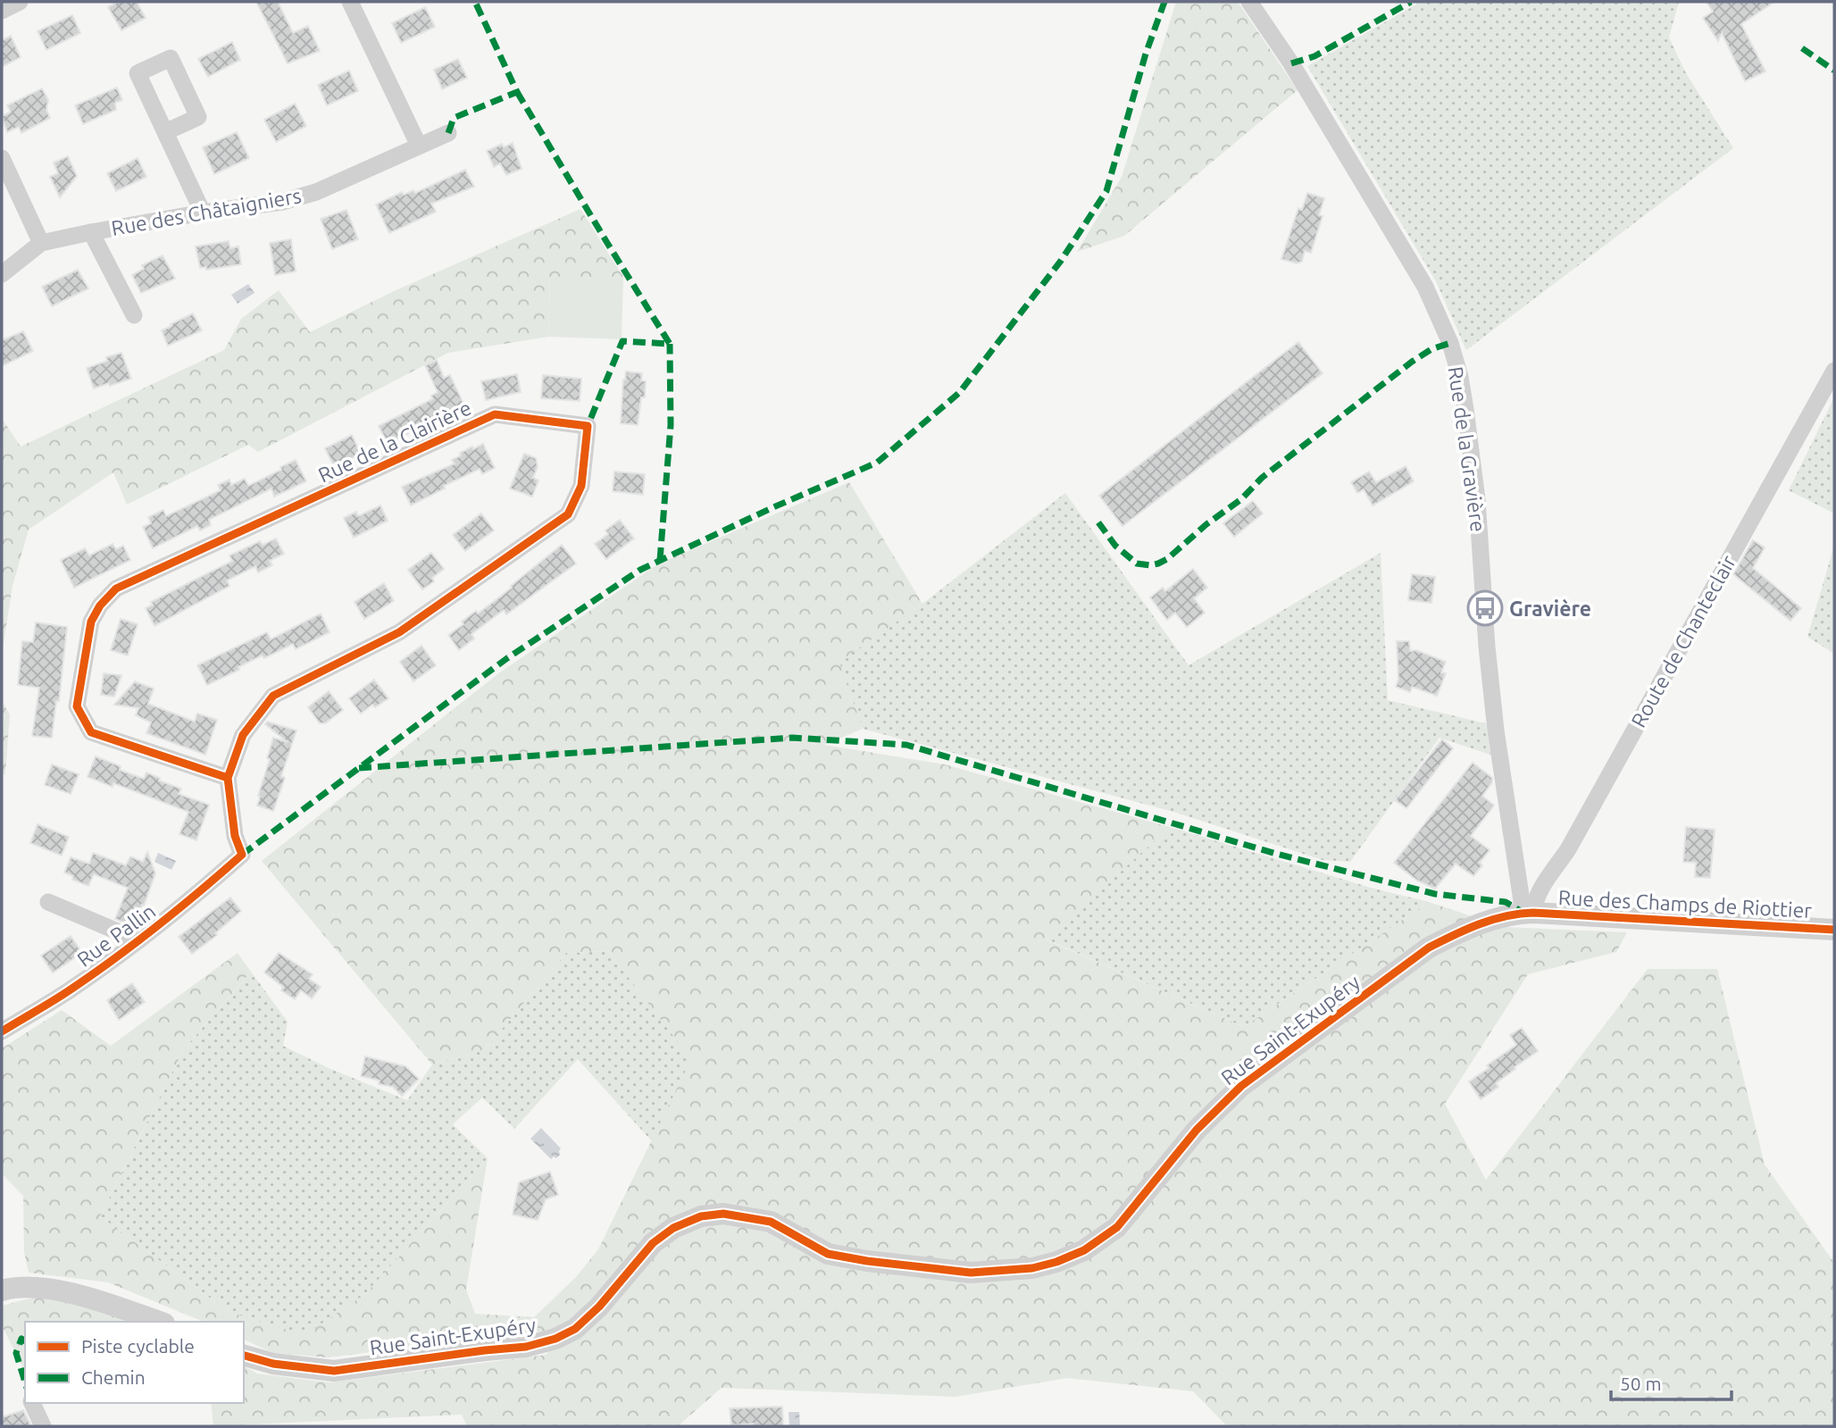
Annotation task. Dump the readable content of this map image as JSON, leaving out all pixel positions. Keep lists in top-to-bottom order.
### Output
{
  "streets": {
    "street": [
      "Rue des Châtaigniers",
      "Rue de la Clairière",
      "Rue de la Gravière",
      "Route de Chanteclair",
      "Rue des Champs de Riottier",
      "Rue Pallin",
      "Rue Saint-Exupéry"
    ]
  },
  "crossings": [
    ["Rue de la Clairière", "Rue Pallin"],
    ["Rue de la Gravière", "Route de Chanteclair"],
    ["Rue de la Gravière", "Rue des Champs de Riottier"],
    ["Rue de la Gravière", "Rue Saint-Exupéry"],
    ["Route de Chanteclair", "Rue des Champs de Riottier"],
    ["Route de Chanteclair", "Rue Saint-Exupéry"],
    ["Rue des Champs de Riottier", "Rue Saint-Exupéry"]
  ],
  "places": {
    "bus stop": ["Gravière"]
  },
  "legend": ["Piste cyclable", "Chemin"],
  "scale_bar": "50 m"
}
